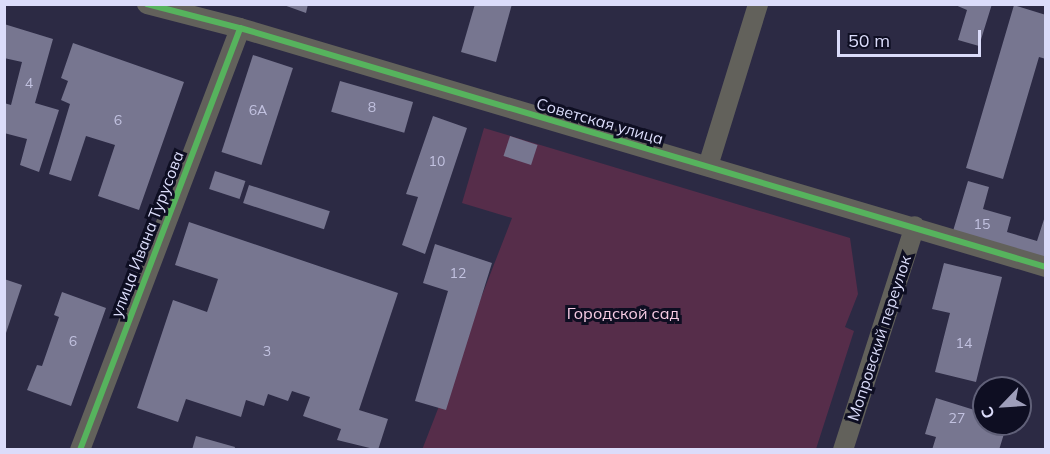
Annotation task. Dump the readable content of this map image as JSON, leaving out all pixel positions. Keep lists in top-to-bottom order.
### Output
{
  "streets": {
    "street": ["Советская улица", "улица Ивана Турусова", "Мопровский переулок"]
  },
  "crossings": [
    ["Советская улица", "улица Ивана Турусова"],
    ["Советская улица", "Мопровский переулок"]
  ],
  "parks": ["Городской сад"],
  "house_numbers": [
    "4",
    "8",
    "6А",
    "6",
    "10",
    "15",
    "12",
    "6",
    "14",
    "3",
    "27"
  ],
  "scale_bar": "50 m",
  "north": "bottom left"
}
